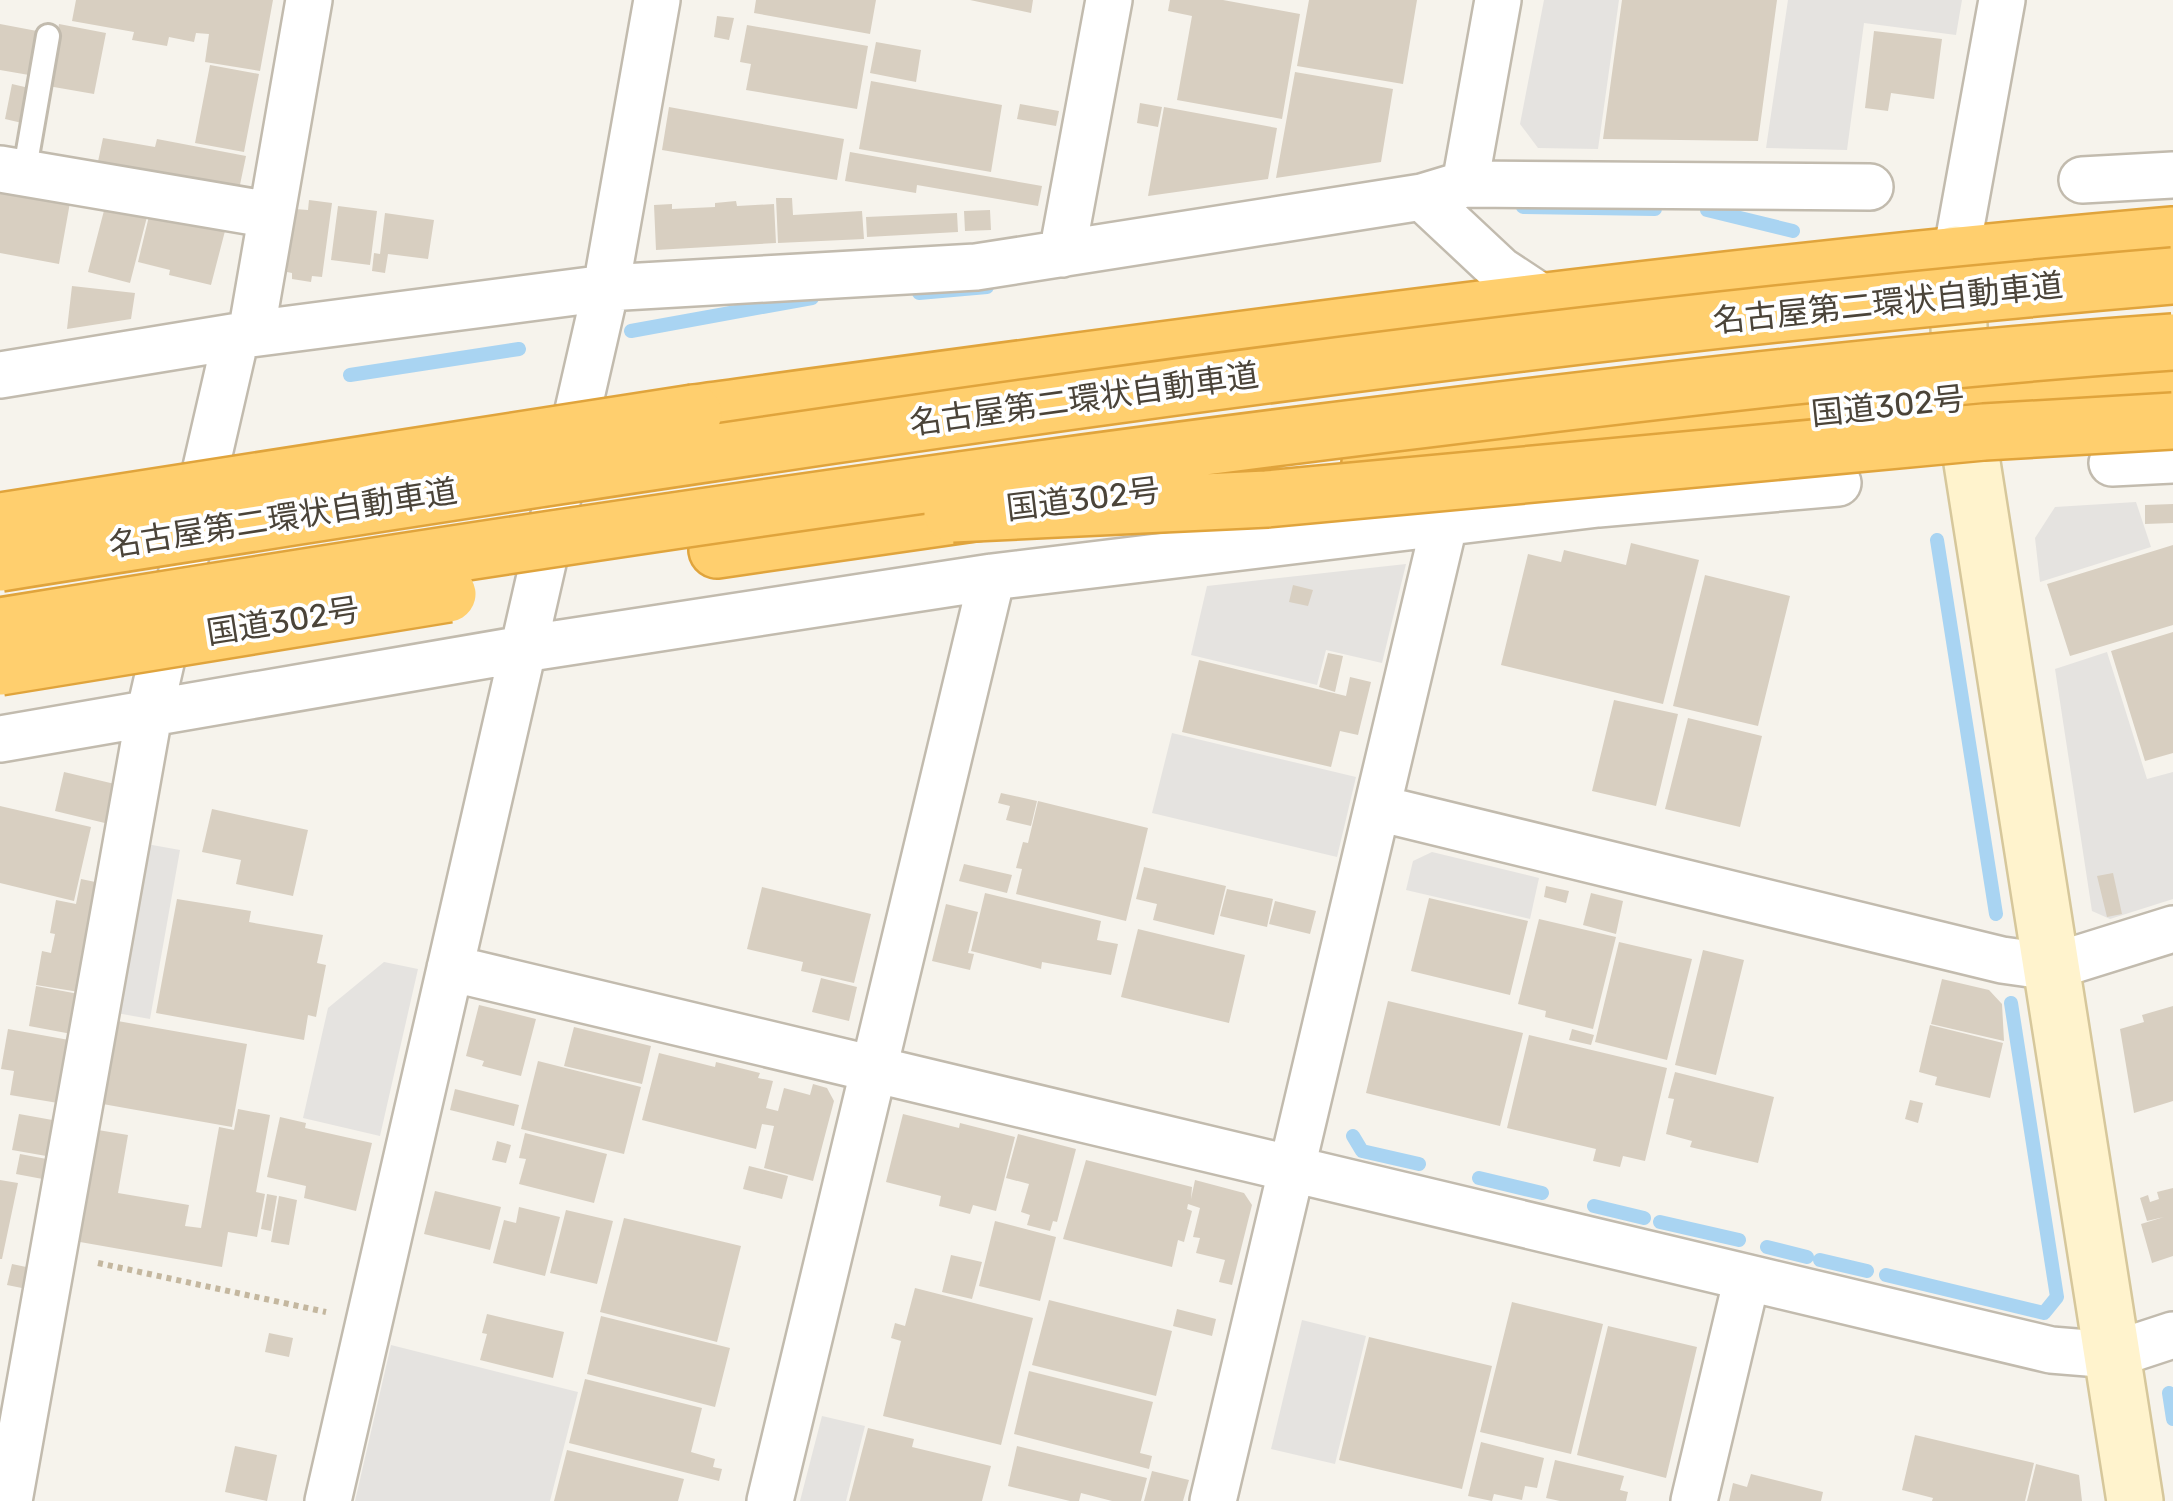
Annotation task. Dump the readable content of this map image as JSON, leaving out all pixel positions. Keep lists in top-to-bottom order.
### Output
{
  "streets": {
    "highway": ["名古屋第二環状自動車道", "国道302号"]
  }
}
